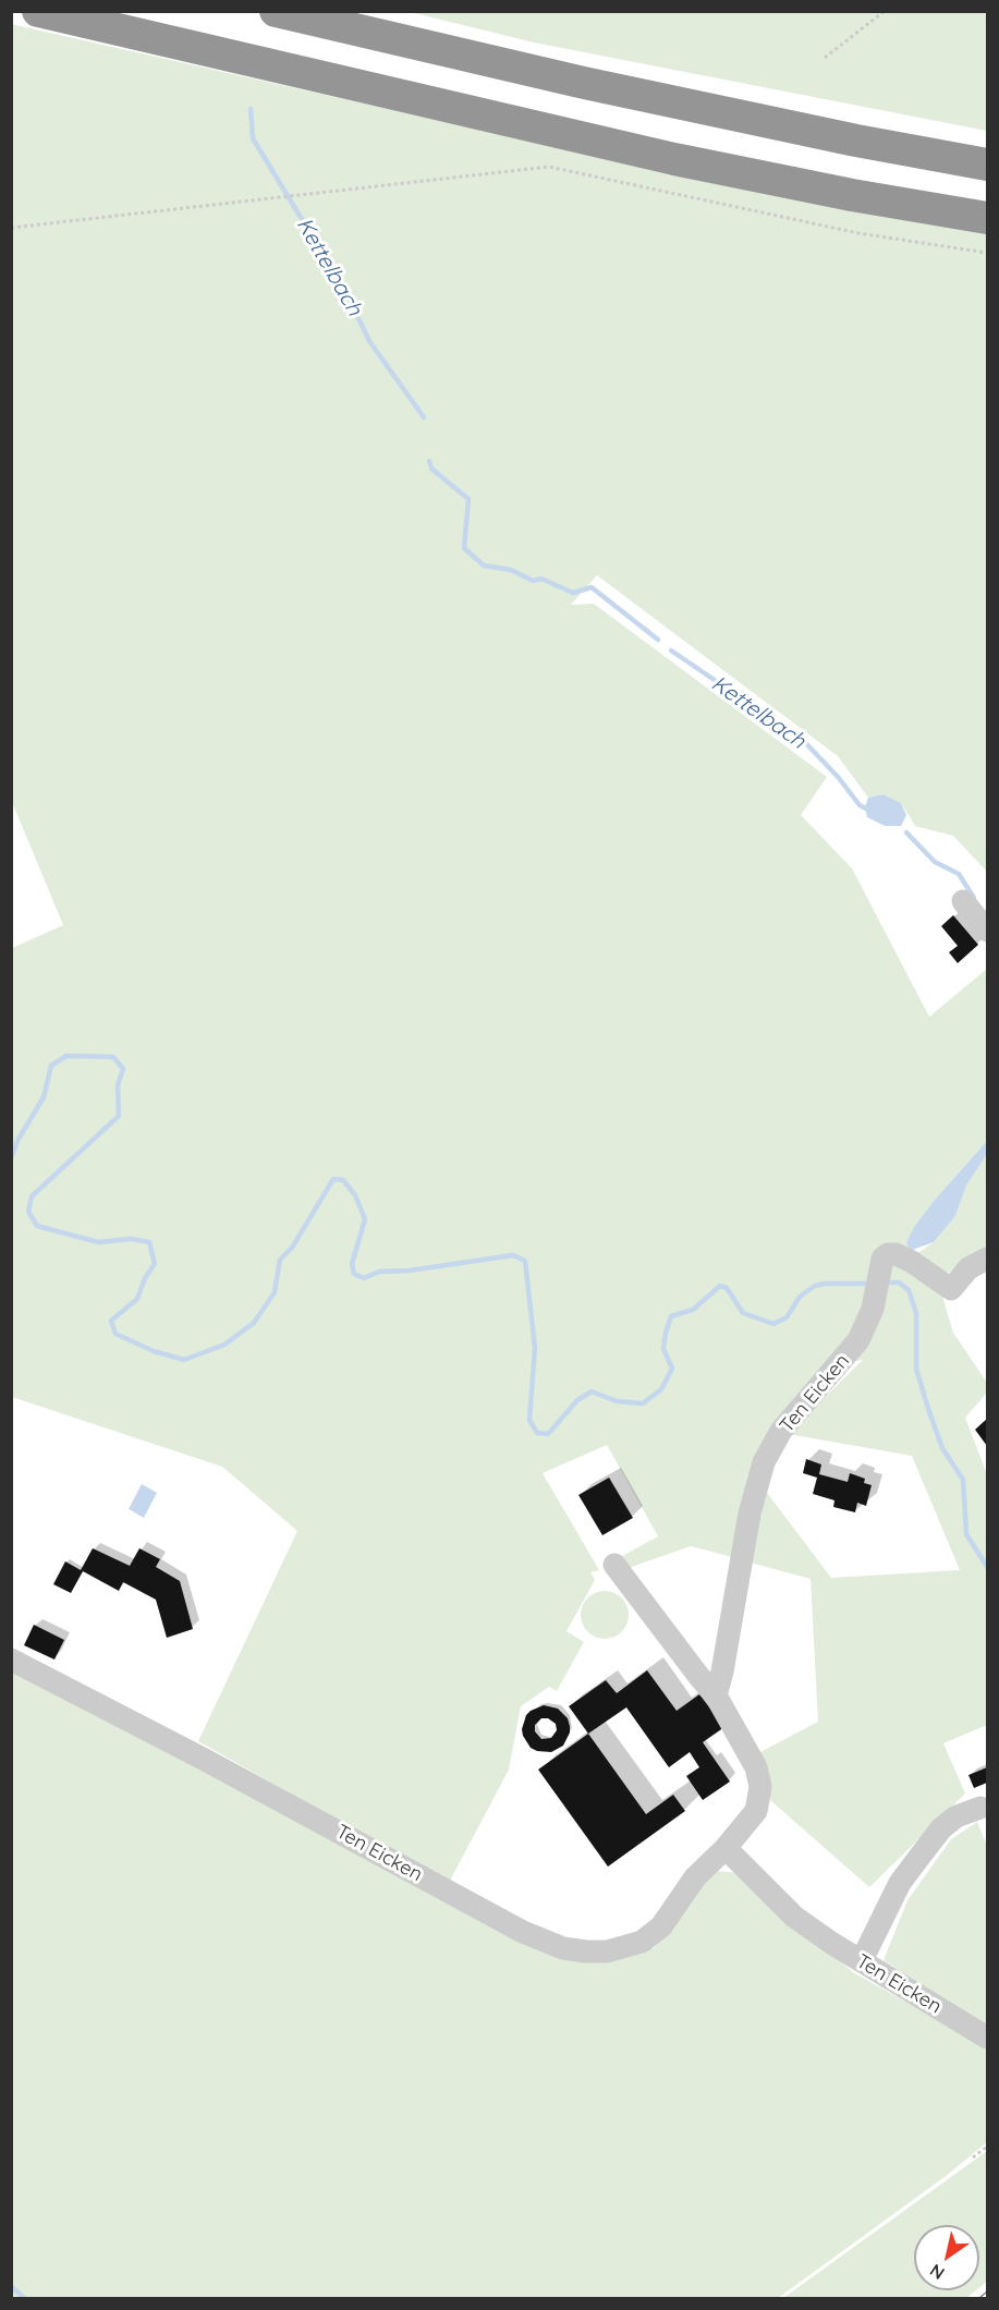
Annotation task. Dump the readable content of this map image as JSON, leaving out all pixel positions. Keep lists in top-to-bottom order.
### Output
{
  "streets": {
    "lane": ["Ten Eicken"]
  },
  "water": ["Kettelbach"],
  "north": "bottom left"
}
